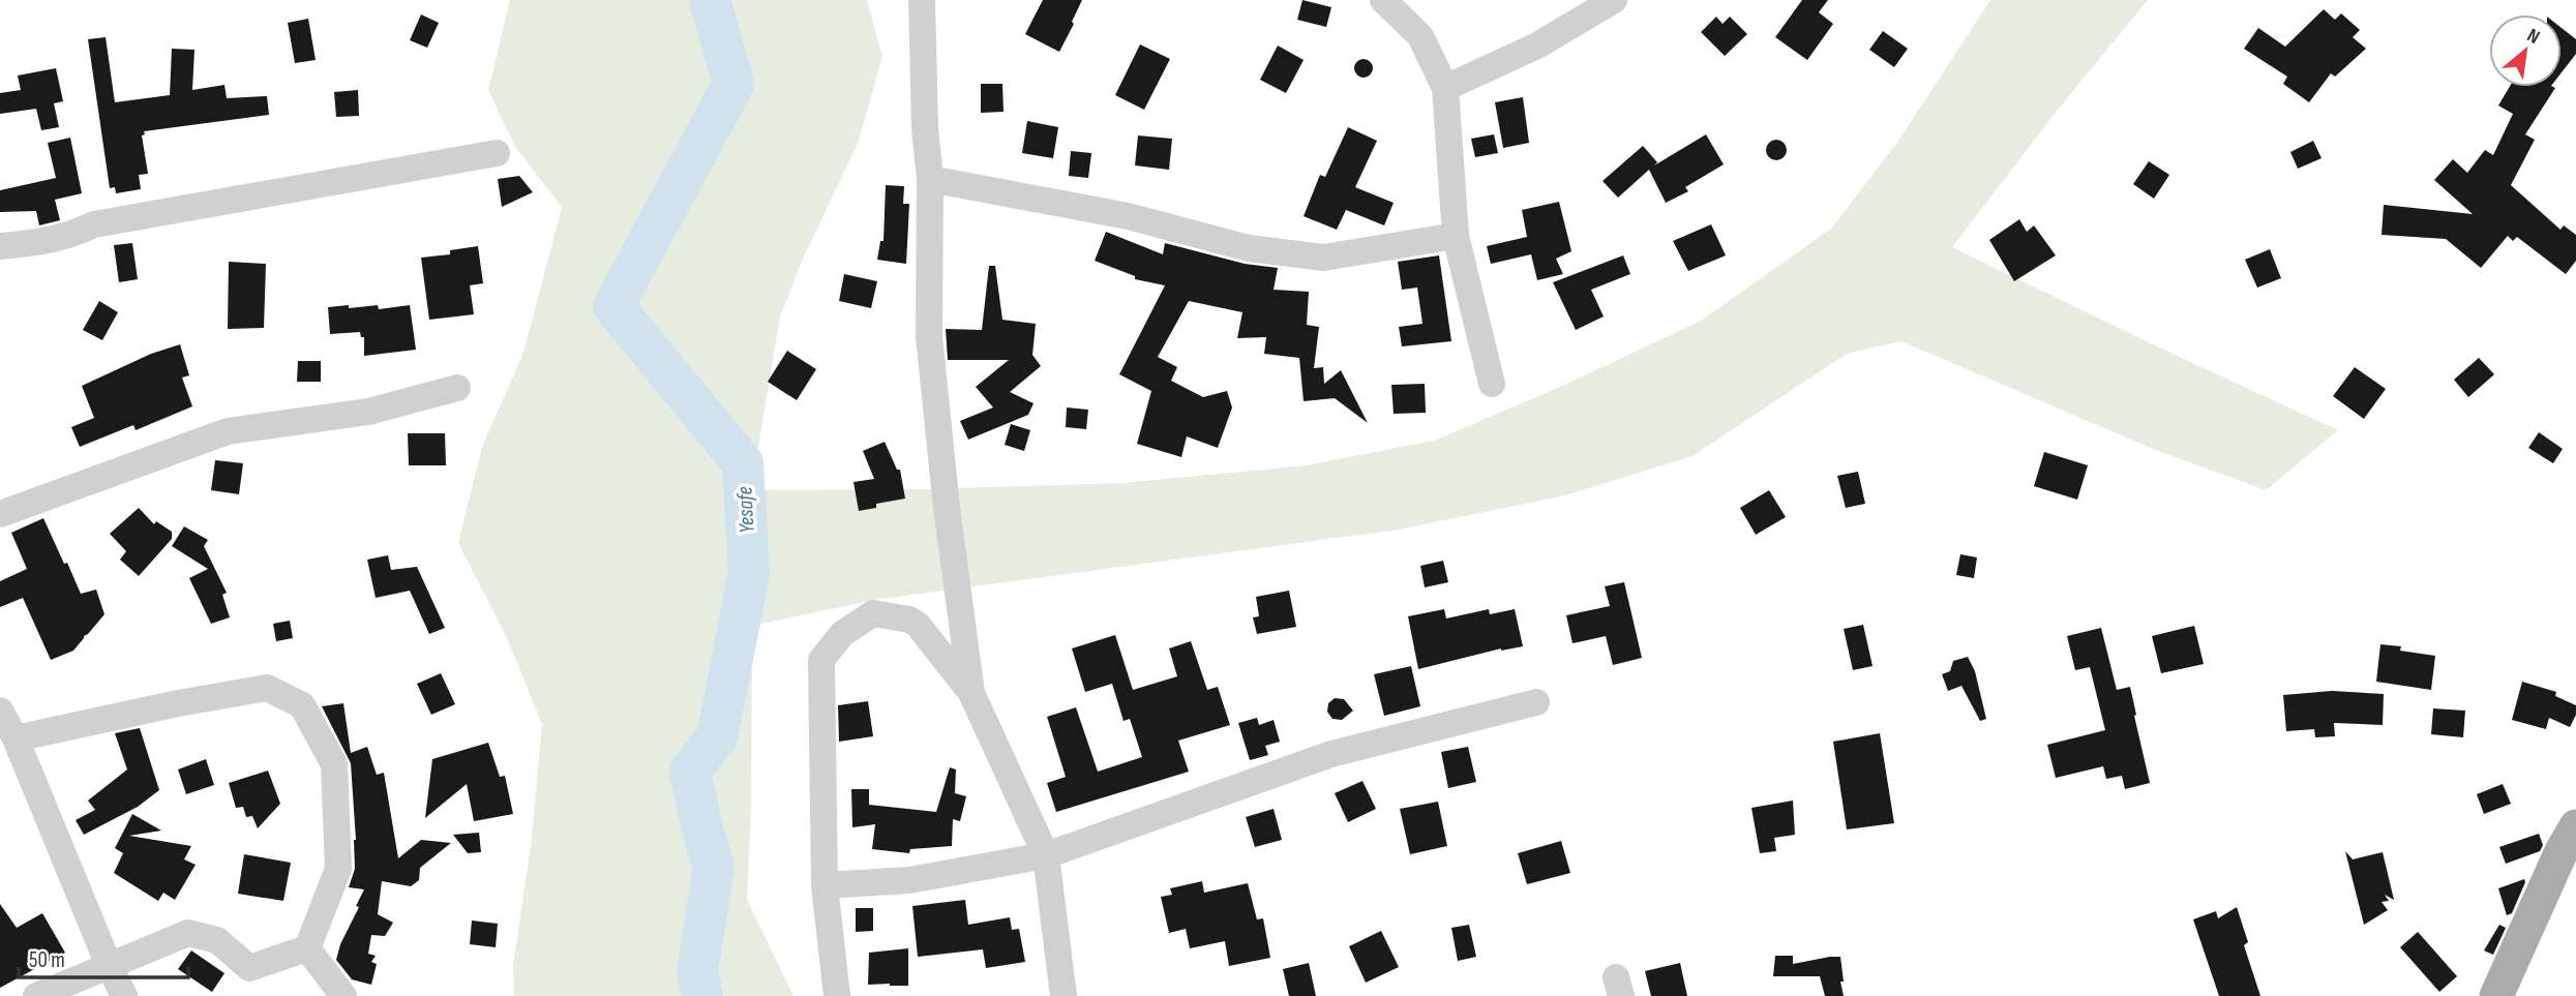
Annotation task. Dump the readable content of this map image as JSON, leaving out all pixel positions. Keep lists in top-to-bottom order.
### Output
{
  "water": ["Yesafe"],
  "scale_bar": "50 m",
  "north": "top right"
}
